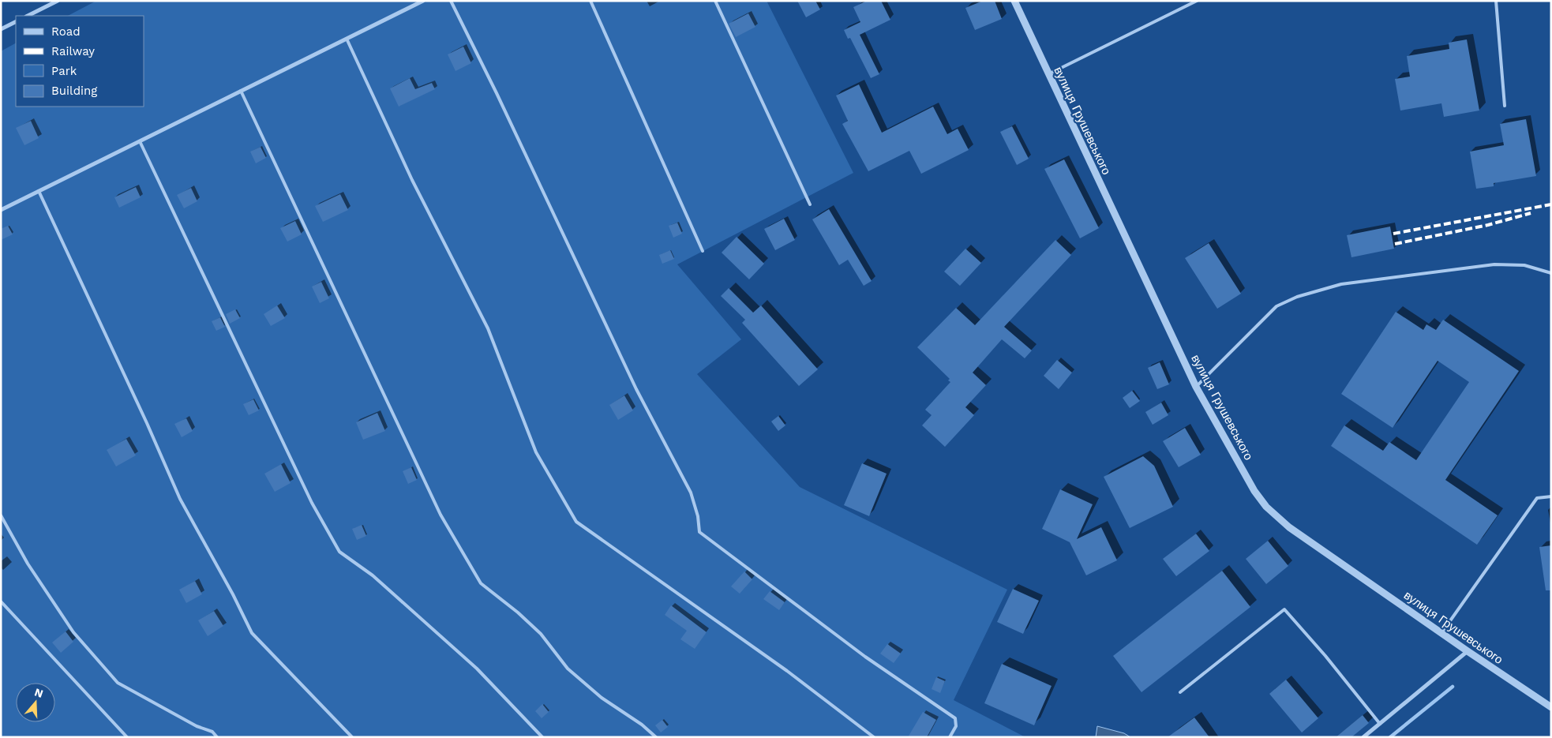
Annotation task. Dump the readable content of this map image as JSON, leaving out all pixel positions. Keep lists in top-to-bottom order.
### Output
{
  "streets": {
    "street": ["вулиця Грушевського"]
  },
  "legend": [
    "Road",
    "Railway",
    "Park",
    "Building"
  ],
  "north": "top"
}
